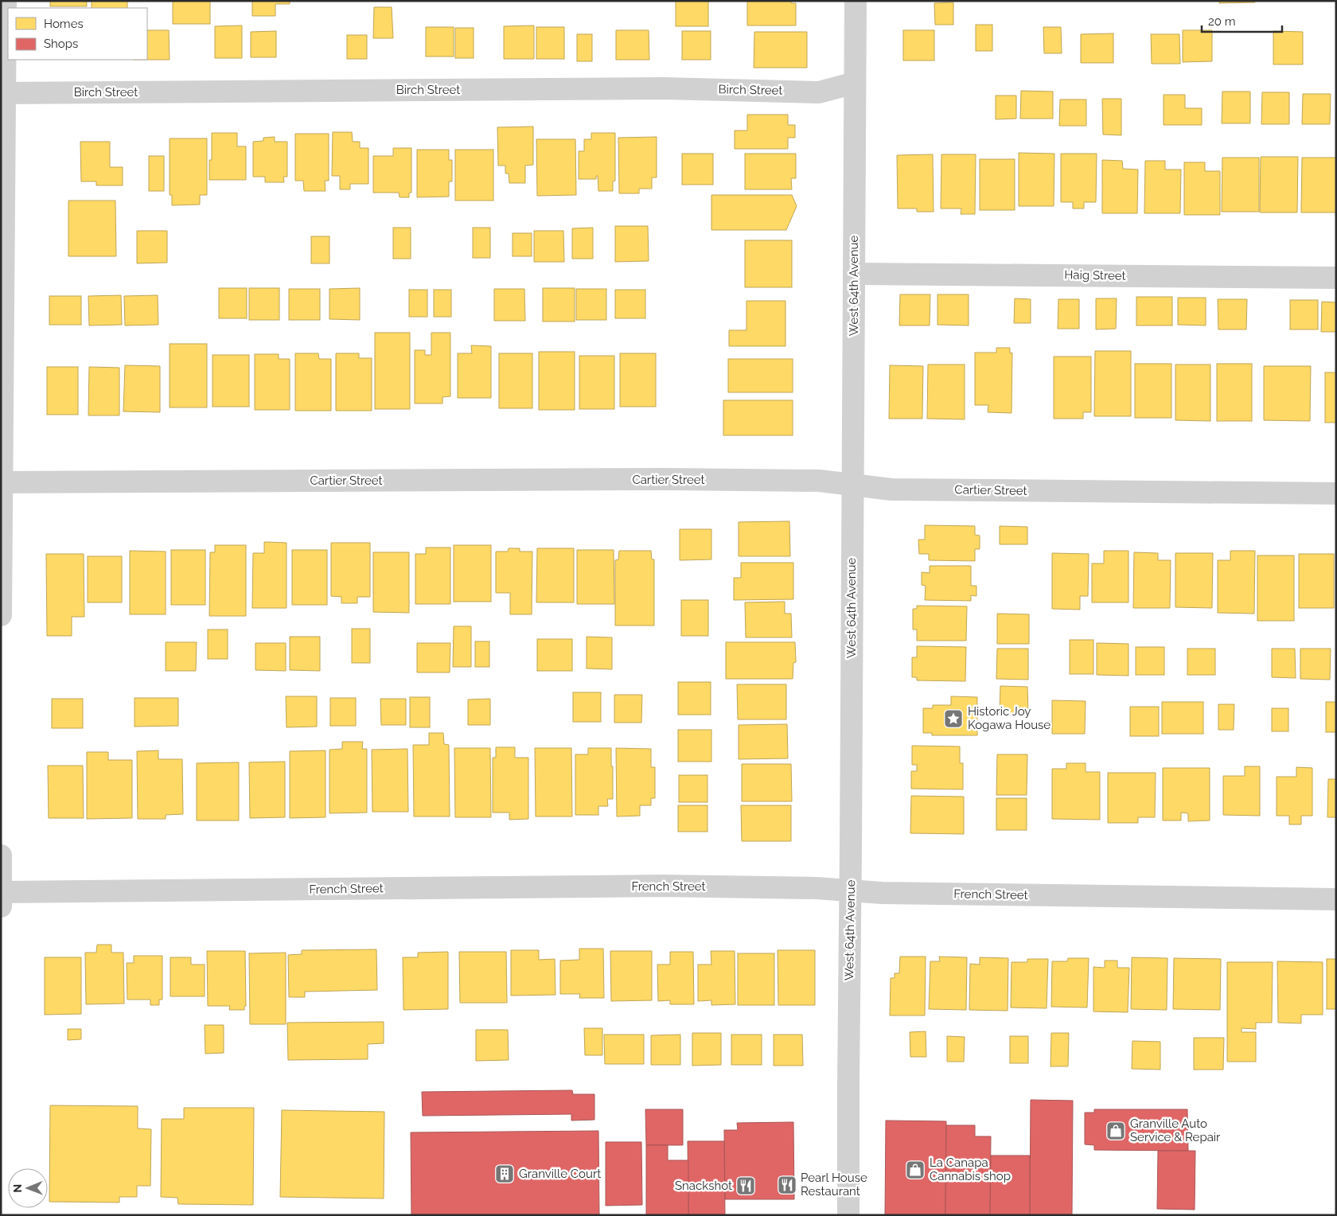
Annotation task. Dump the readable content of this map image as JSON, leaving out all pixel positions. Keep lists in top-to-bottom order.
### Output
{
  "streets": {
    "street": [
      "Birch Street",
      "Haig Street",
      "West 64th Avenue",
      "Cartier Street",
      "French Street"
    ]
  },
  "crossings": [
    ["Birch Street", "West 64th Avenue"],
    ["Haig Street", "West 64th Avenue"],
    ["West 64th Avenue", "Cartier Street"],
    ["West 64th Avenue", "French Street"]
  ],
  "places": {
    "place": ["Historic Joy Kogawa House"],
    "shop": ["Granville Auto Service & Repair", "La Canapa Cannabis shop"],
    "building": ["Granville Court"],
    "restaurant": ["Pearl House Restaurant", "Snackshot"]
  },
  "legend": ["Homes", "Shops"],
  "scale_bar": "20 m",
  "north": "left"
}
